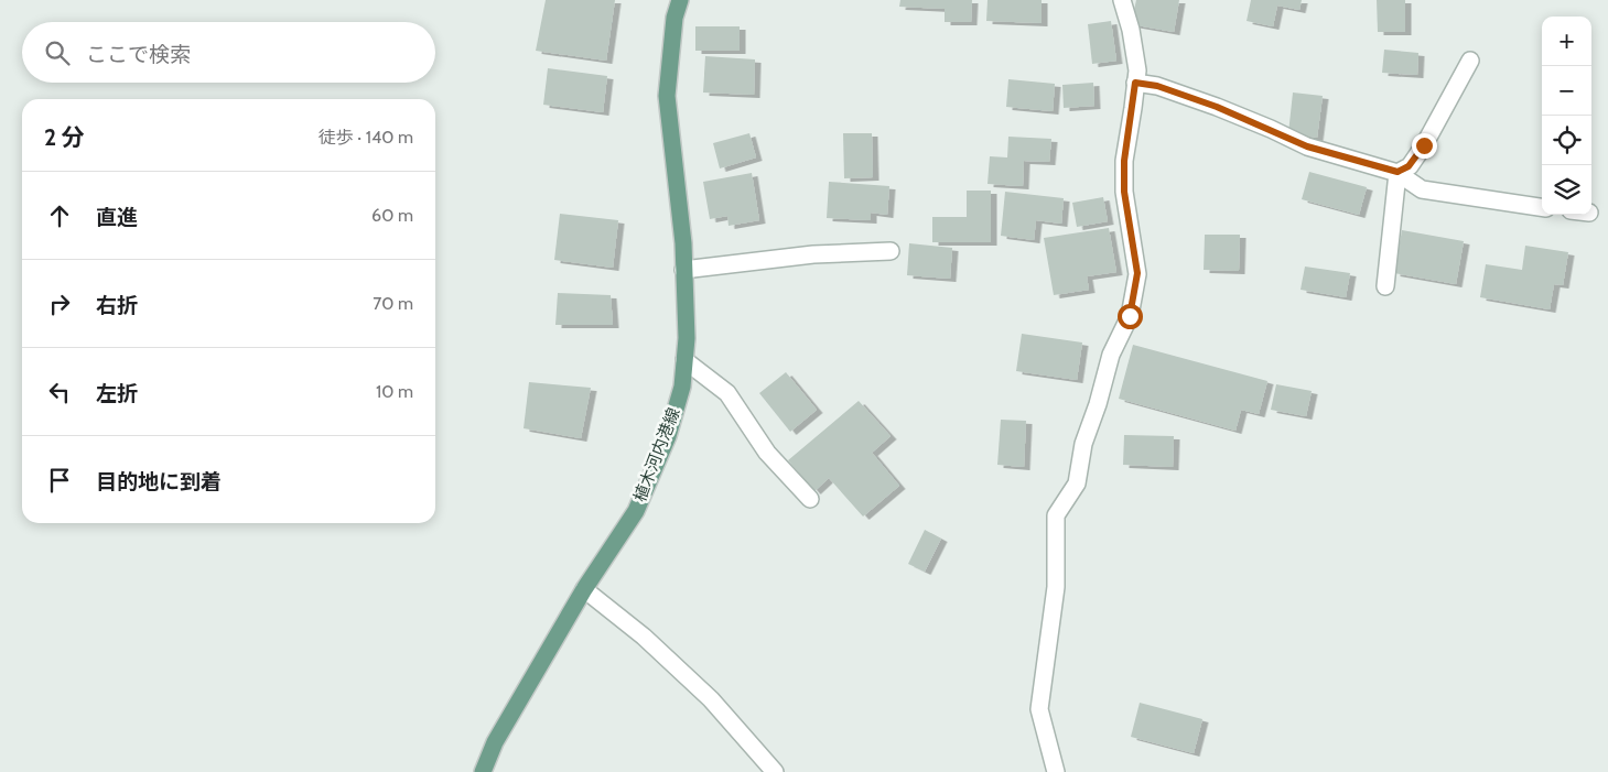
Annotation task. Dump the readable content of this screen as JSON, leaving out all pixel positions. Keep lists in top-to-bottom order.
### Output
{
  "streets": {
    "main road": ["植木河内港線"]
  },
  "page": {
    "map_buttons": ["+", "−"],
    "search": "ここで検索",
    "heading": ["2 分", "徒歩 · 140 m"],
    "list": [
      ["直進", "60 m"],
      ["右折", "70 m"],
      ["左折", "10 m"],
      "目的地に到着"
    ]
  }
}
